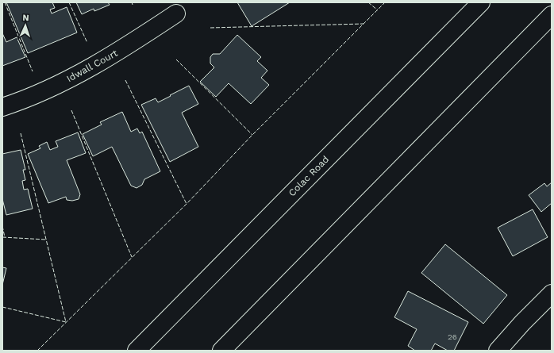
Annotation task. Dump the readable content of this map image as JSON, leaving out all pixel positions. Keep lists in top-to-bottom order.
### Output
{
  "streets": {
    "main road": ["Idwall Court", "Colac Road"]
  },
  "house_numbers": ["26"],
  "north": "top"
}
